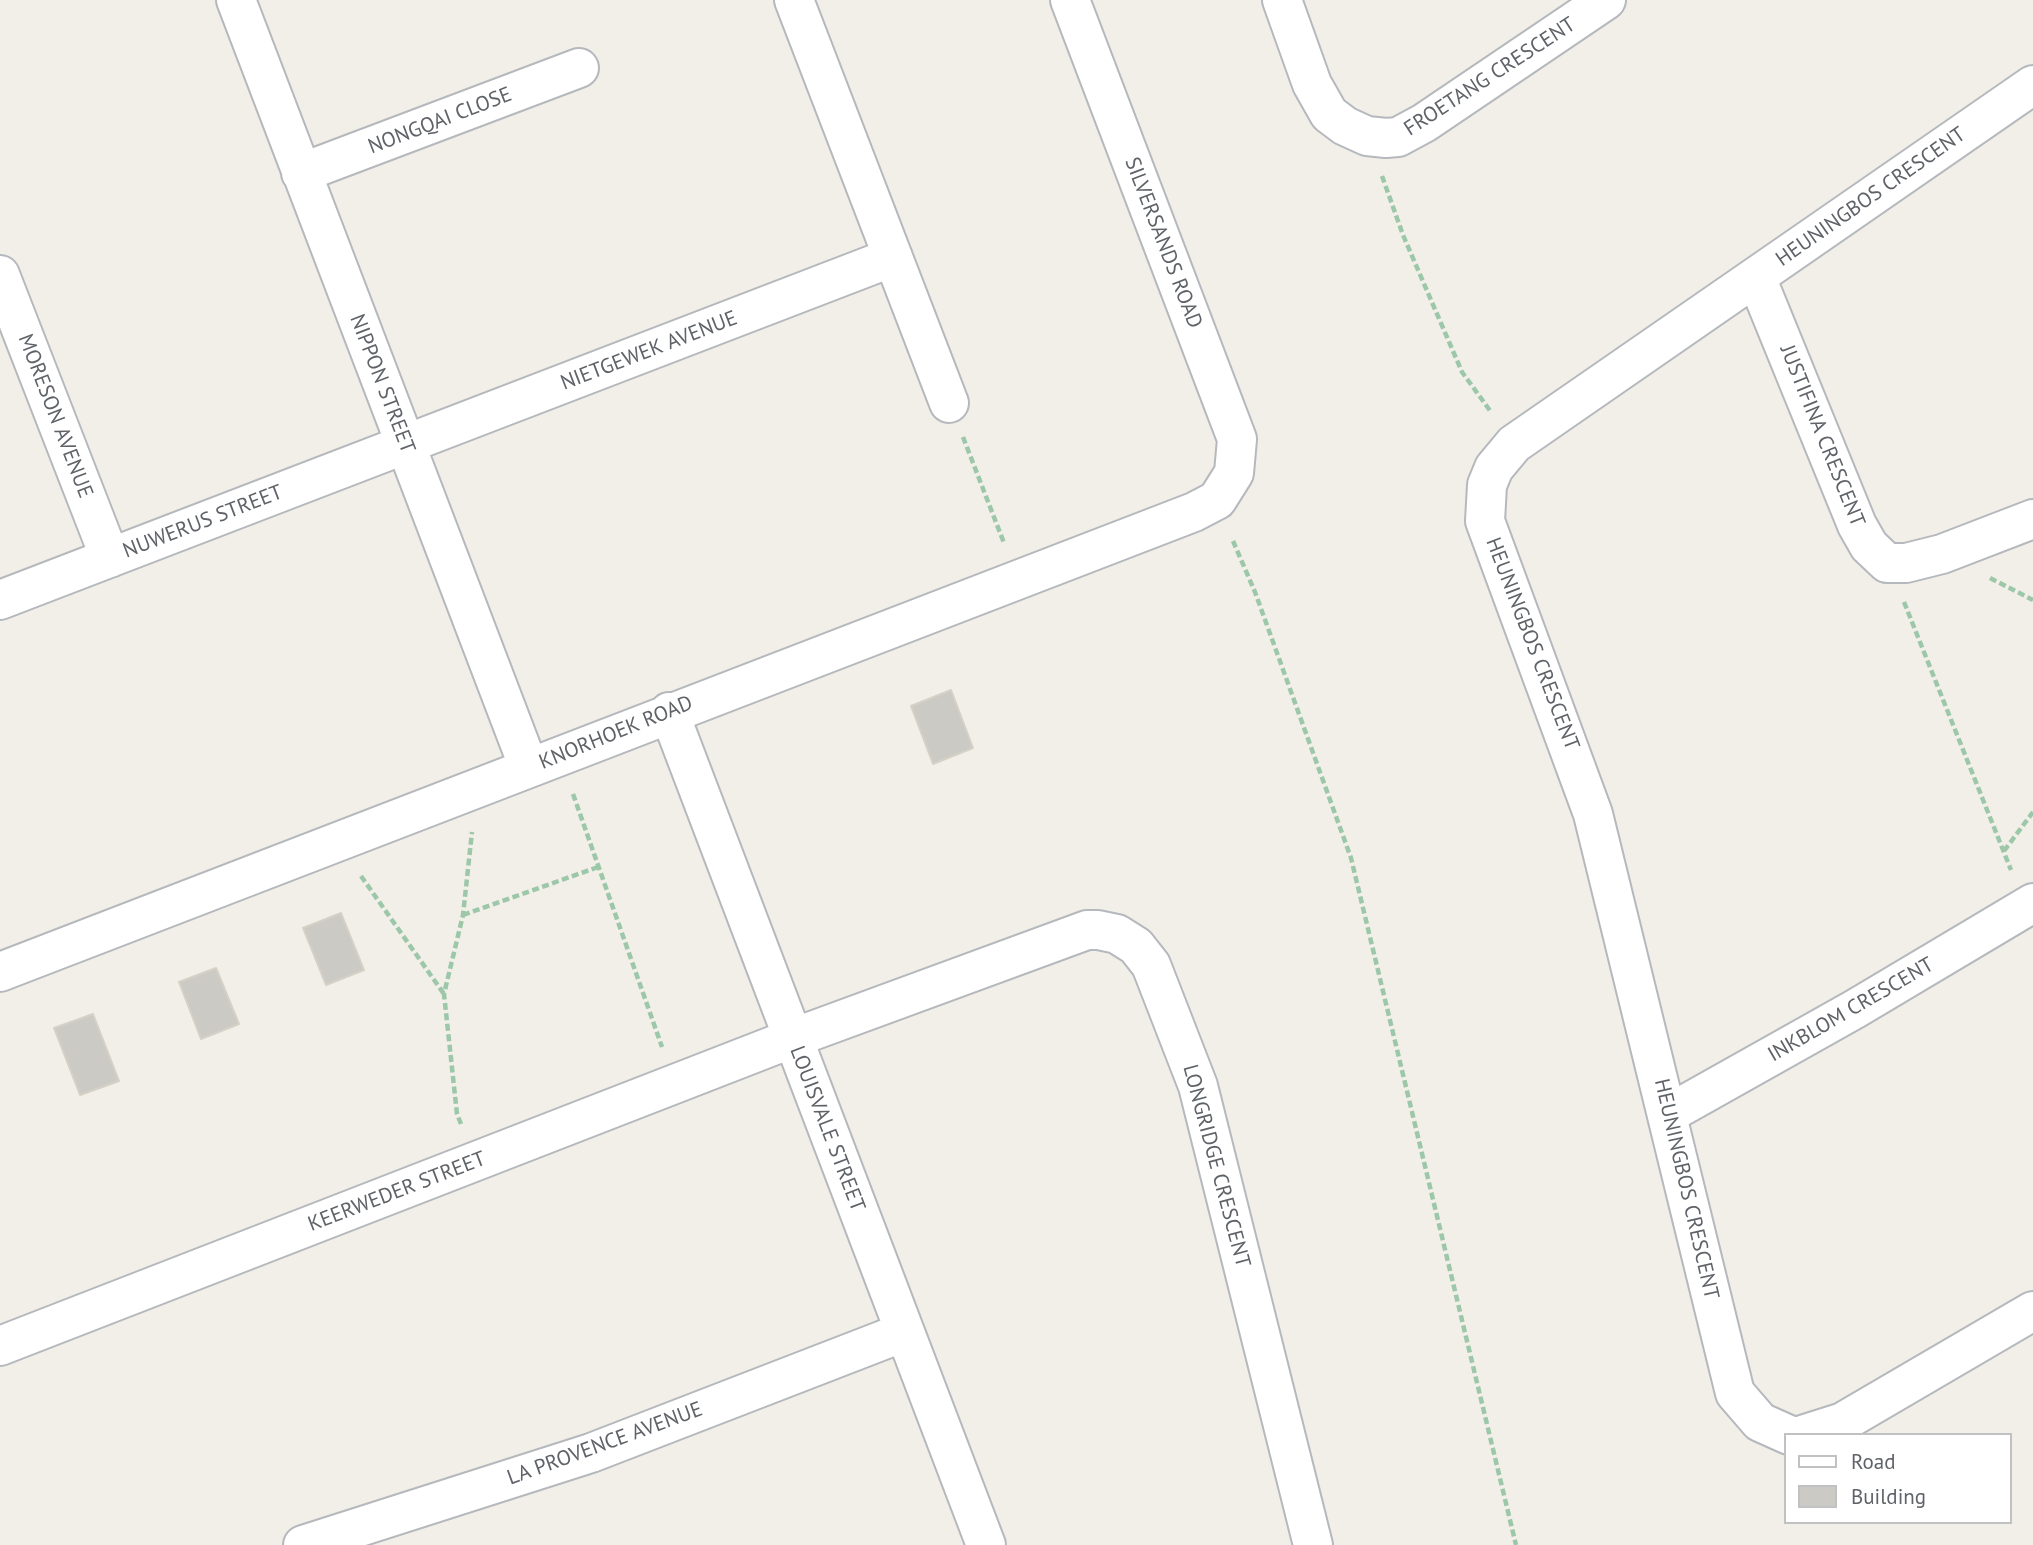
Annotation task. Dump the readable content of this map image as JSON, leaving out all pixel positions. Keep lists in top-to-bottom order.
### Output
{
  "streets": {
    "street": [
      "FROETANG CRESCENT",
      "NONGQAI CLOSE",
      "HEUNINGBOS CRESCENT",
      "SILVERSANDS ROAD",
      "NIETGEWEK AVENUE",
      "NIPPON STREET",
      "MORESON AVENUE",
      "JUSTIFINA CRESCENT",
      "NUWERUS STREET",
      "KNORHOEK ROAD",
      "INKBLOM CRESCENT",
      "LOUISVALE STREET",
      "LONGRIDGE CRESCENT",
      "KEERWEDER STREET",
      "LA PROVENCE AVENUE"
    ]
  },
  "crossings": [
    ["NONGQAI CLOSE", "NIPPON STREET"],
    ["HEUNINGBOS CRESCENT", "JUSTIFINA CRESCENT"],
    ["HEUNINGBOS CRESCENT", "INKBLOM CRESCENT"],
    ["SILVERSANDS ROAD", "KNORHOEK ROAD"],
    ["NIETGEWEK AVENUE", "NIPPON STREET"],
    ["NIETGEWEK AVENUE", "NUWERUS STREET"],
    ["NIPPON STREET", "NUWERUS STREET"],
    ["NIPPON STREET", "KNORHOEK ROAD"],
    ["MORESON AVENUE", "NUWERUS STREET"],
    ["KNORHOEK ROAD", "LOUISVALE STREET"],
    ["LOUISVALE STREET", "LONGRIDGE CRESCENT"],
    ["LOUISVALE STREET", "KEERWEDER STREET"],
    ["LOUISVALE STREET", "LA PROVENCE AVENUE"],
    ["LONGRIDGE CRESCENT", "KEERWEDER STREET"]
  ],
  "legend": ["Road", "Building"]
}
